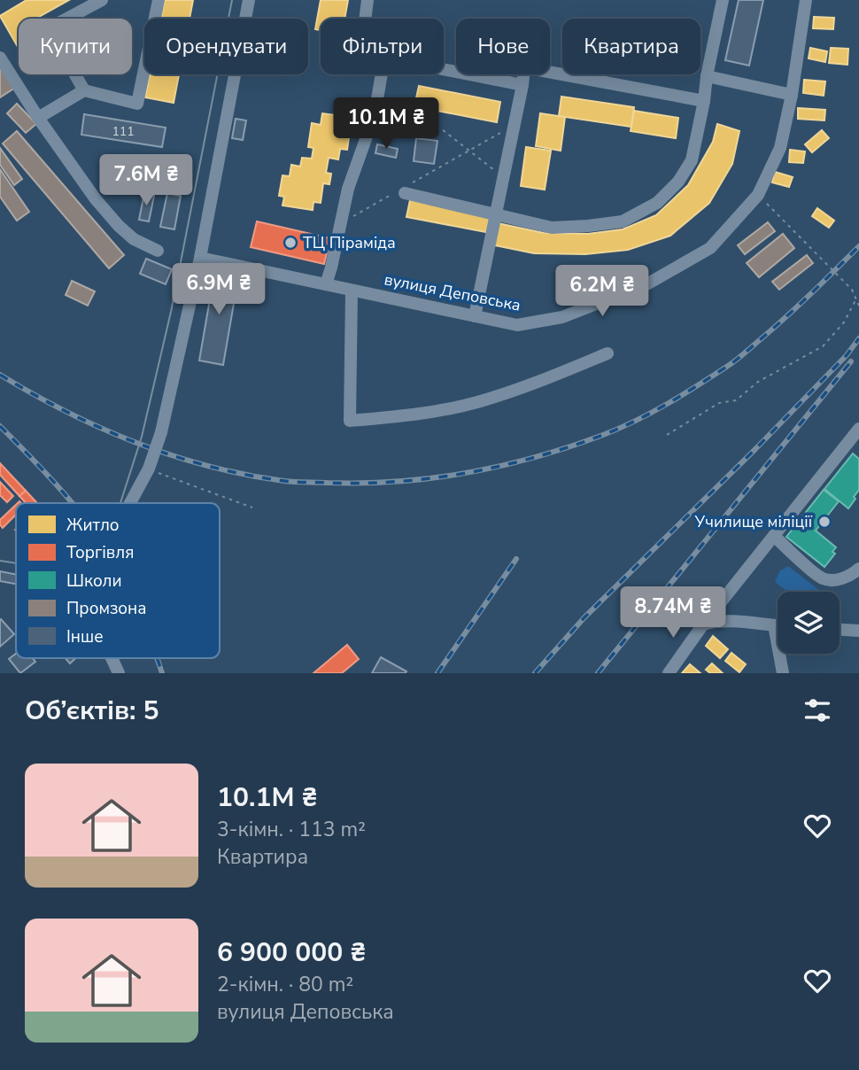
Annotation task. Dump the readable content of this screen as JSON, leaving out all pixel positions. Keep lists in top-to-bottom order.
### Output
{
  "streets": {
    "street": ["вулиця Деповська"]
  },
  "places": ["ТЦ Піраміда", "Училище міліції"],
  "house_numbers": ["111"],
  "legend": [
    "Житло",
    "Торгівля",
    "Школи",
    "Промзона",
    "Інше"
  ],
  "page": {
    "chip": [
      "Купити",
      "Орендувати",
      "Фільтри",
      "Нове",
      "Квартира"
    ],
    "price": [
      "10.1M ₴",
      "7.6M ₴",
      "6.9M ₴",
      "6.2M ₴",
      "8.74M ₴"
    ],
    "heading": "Об’єктів: 5",
    "list": [
      {
        "name": "10.1M ₴",
        "note": "3-кімн. · 113 m² · Квартира"
      },
      {
        "name": "6 900 000 ₴",
        "note": "2-кімн. · 80 m² · вулиця Деповська"
      }
    ]
  }
}
